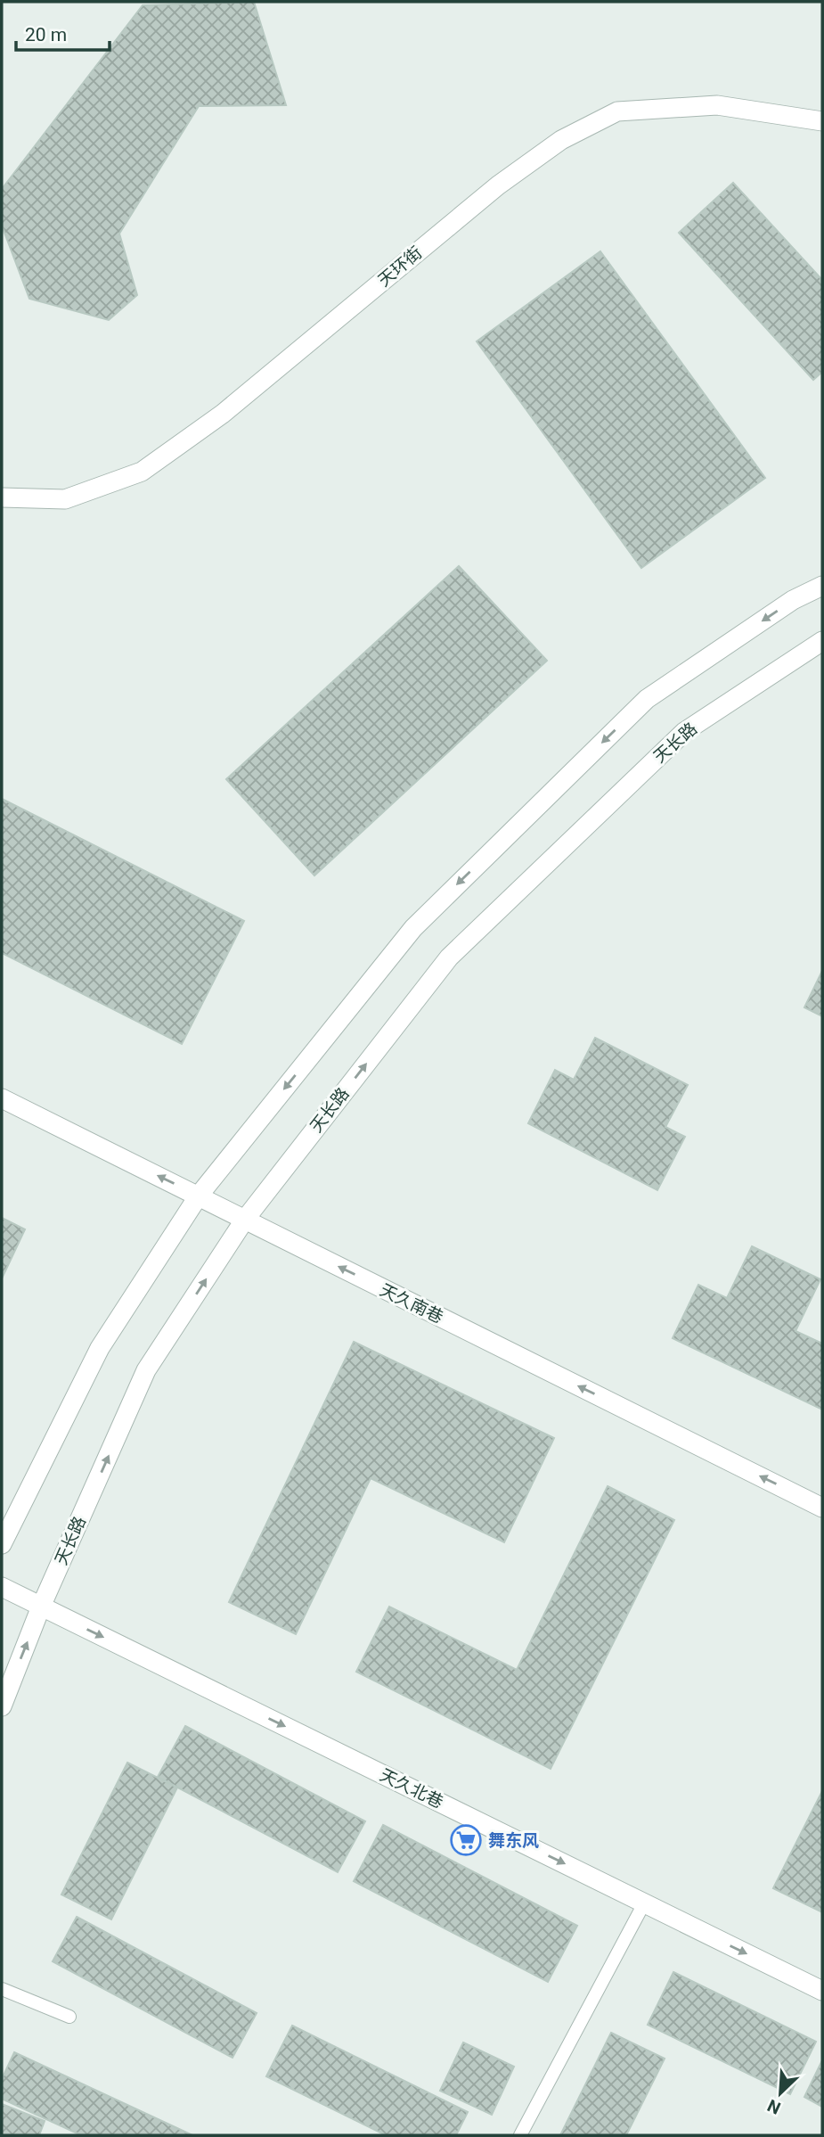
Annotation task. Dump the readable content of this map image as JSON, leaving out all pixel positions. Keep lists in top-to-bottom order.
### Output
{
  "streets": {
    "street": [
      "天环街",
      "天长路",
      "天久南巷",
      "天久北巷"
    ]
  },
  "crossings": [
    ["天长路", "天久南巷"],
    ["天长路", "天久北巷"]
  ],
  "one_way": ["天久南巷", "天久北巷"],
  "places": {
    "supermarket": ["舞东风"]
  },
  "scale_bar": "20 m",
  "north": "bottom left"
}
